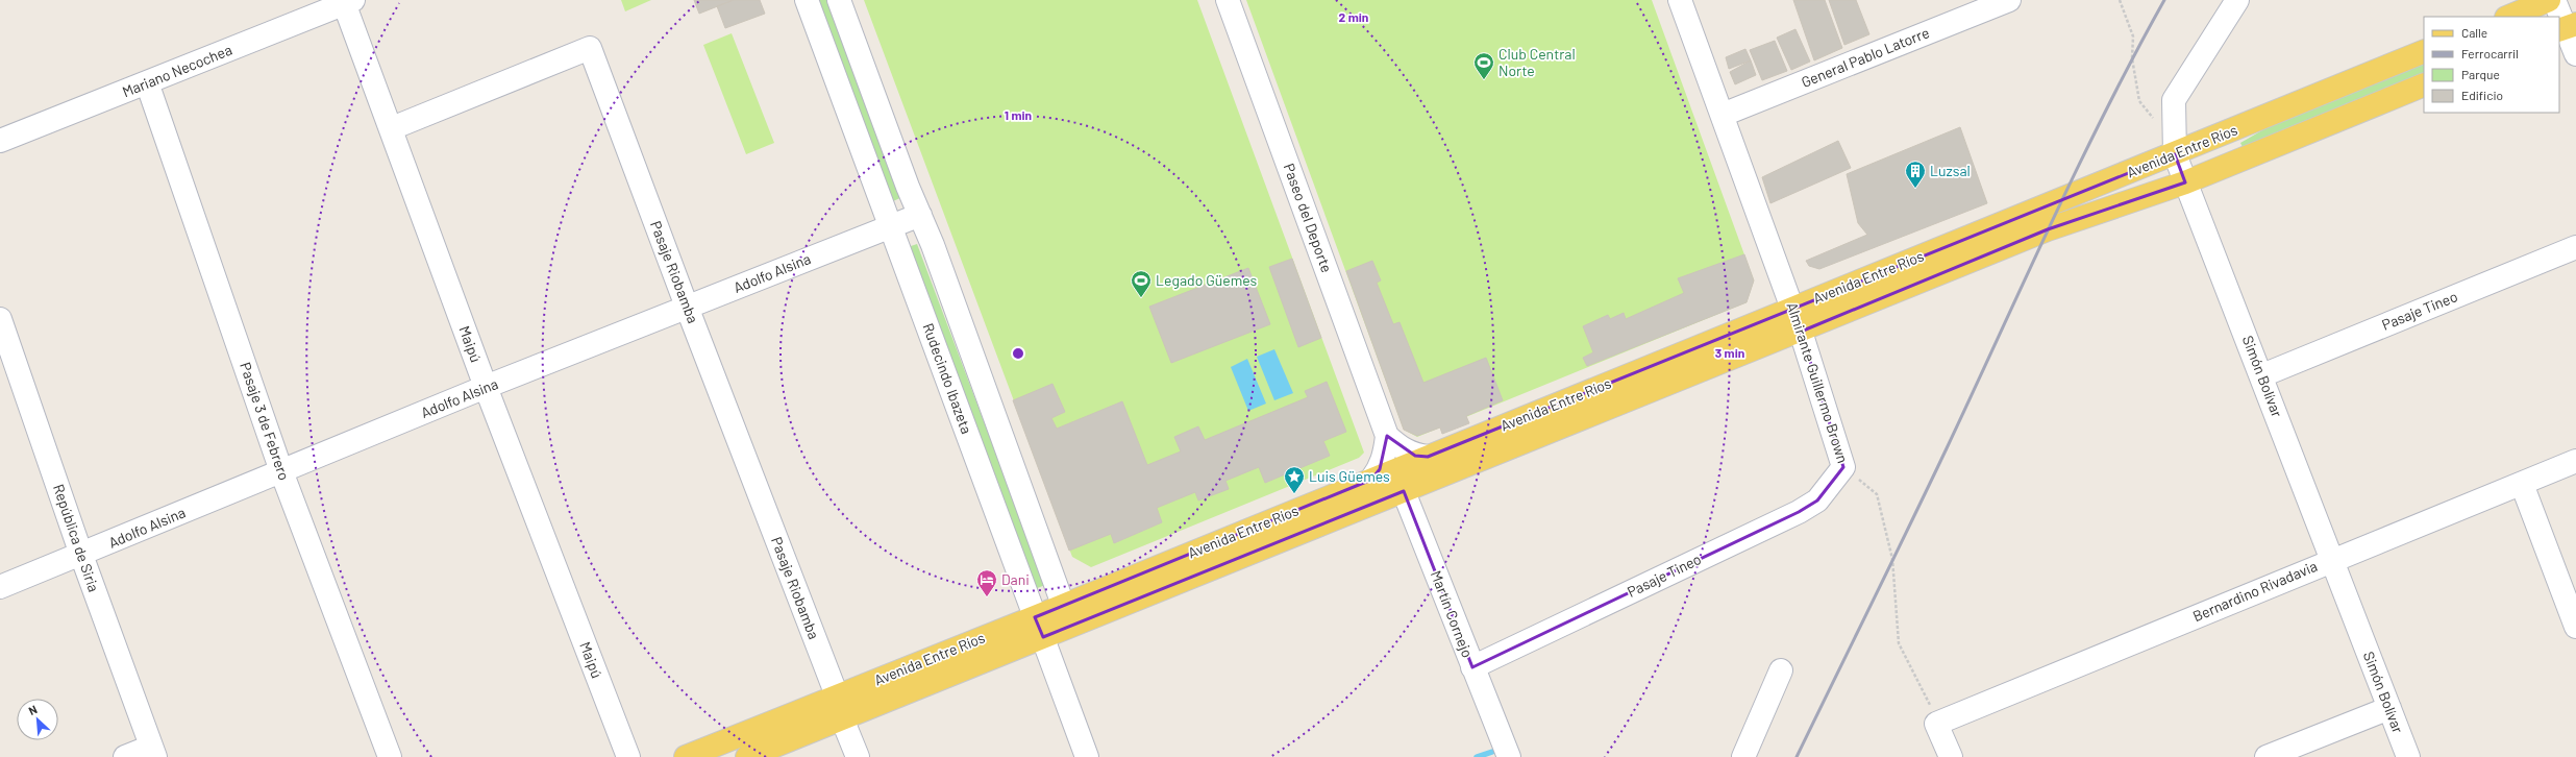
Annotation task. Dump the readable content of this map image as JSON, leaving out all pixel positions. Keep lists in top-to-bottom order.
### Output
{
  "streets": {
    "main road": ["Avenida Entre Ríos"],
    "street": [
      "General Pablo Latorre",
      "Mariano Necochea",
      "Paseo del Deporte",
      "Pasaje Riobamba",
      "Adolfo Alsina",
      "Pasaje Tineo",
      "Maipú",
      "Simón Bolívar",
      "Rudecindo Ibazeta",
      "Almirante Guillermo Brown",
      "Pasaje 3 de Febrero",
      "República de Siria",
      "Bernardino Rivadavia",
      "Martín Cornejo"
    ]
  },
  "crossings": [
    ["General Pablo Latorre", "Almirante Guillermo Brown"],
    ["Mariano Necochea", "Maipú"],
    ["Mariano Necochea", "Pasaje 3 de Febrero"],
    ["Avenida Entre Ríos", "Paseo del Deporte"],
    ["Avenida Entre Ríos", "Pasaje Riobamba"],
    ["Avenida Entre Ríos", "Simón Bolívar"],
    ["Avenida Entre Ríos", "Rudecindo Ibazeta"],
    ["Avenida Entre Ríos", "Almirante Guillermo Brown"],
    ["Avenida Entre Ríos", "Martín Cornejo"],
    ["Pasaje Riobamba", "Adolfo Alsina"],
    ["Pasaje Riobamba", "Maipú"],
    ["Adolfo Alsina", "Maipú"],
    ["Adolfo Alsina", "Rudecindo Ibazeta"],
    ["Adolfo Alsina", "Pasaje 3 de Febrero"],
    ["Adolfo Alsina", "República de Siria"],
    ["Pasaje Tineo", "Simón Bolívar"],
    ["Pasaje Tineo", "Almirante Guillermo Brown"],
    ["Pasaje Tineo", "Martín Cornejo"],
    ["Simón Bolívar", "Bernardino Rivadavia"],
    ["Almirante Guillermo Brown", "Bernardino Rivadavia"]
  ],
  "places": {
    "sports": ["Club Central Norte", "Legado Güemes"],
    "building": ["Luzsal"],
    "place": ["Luis Güemes"],
    "hotel": ["Dani"]
  },
  "legend": [
    "Calle",
    "Ferrocarril",
    "Parque",
    "Edificio"
  ],
  "north": "top left",
  "rings": ["2 min", "1 min", "3 min"]
}
